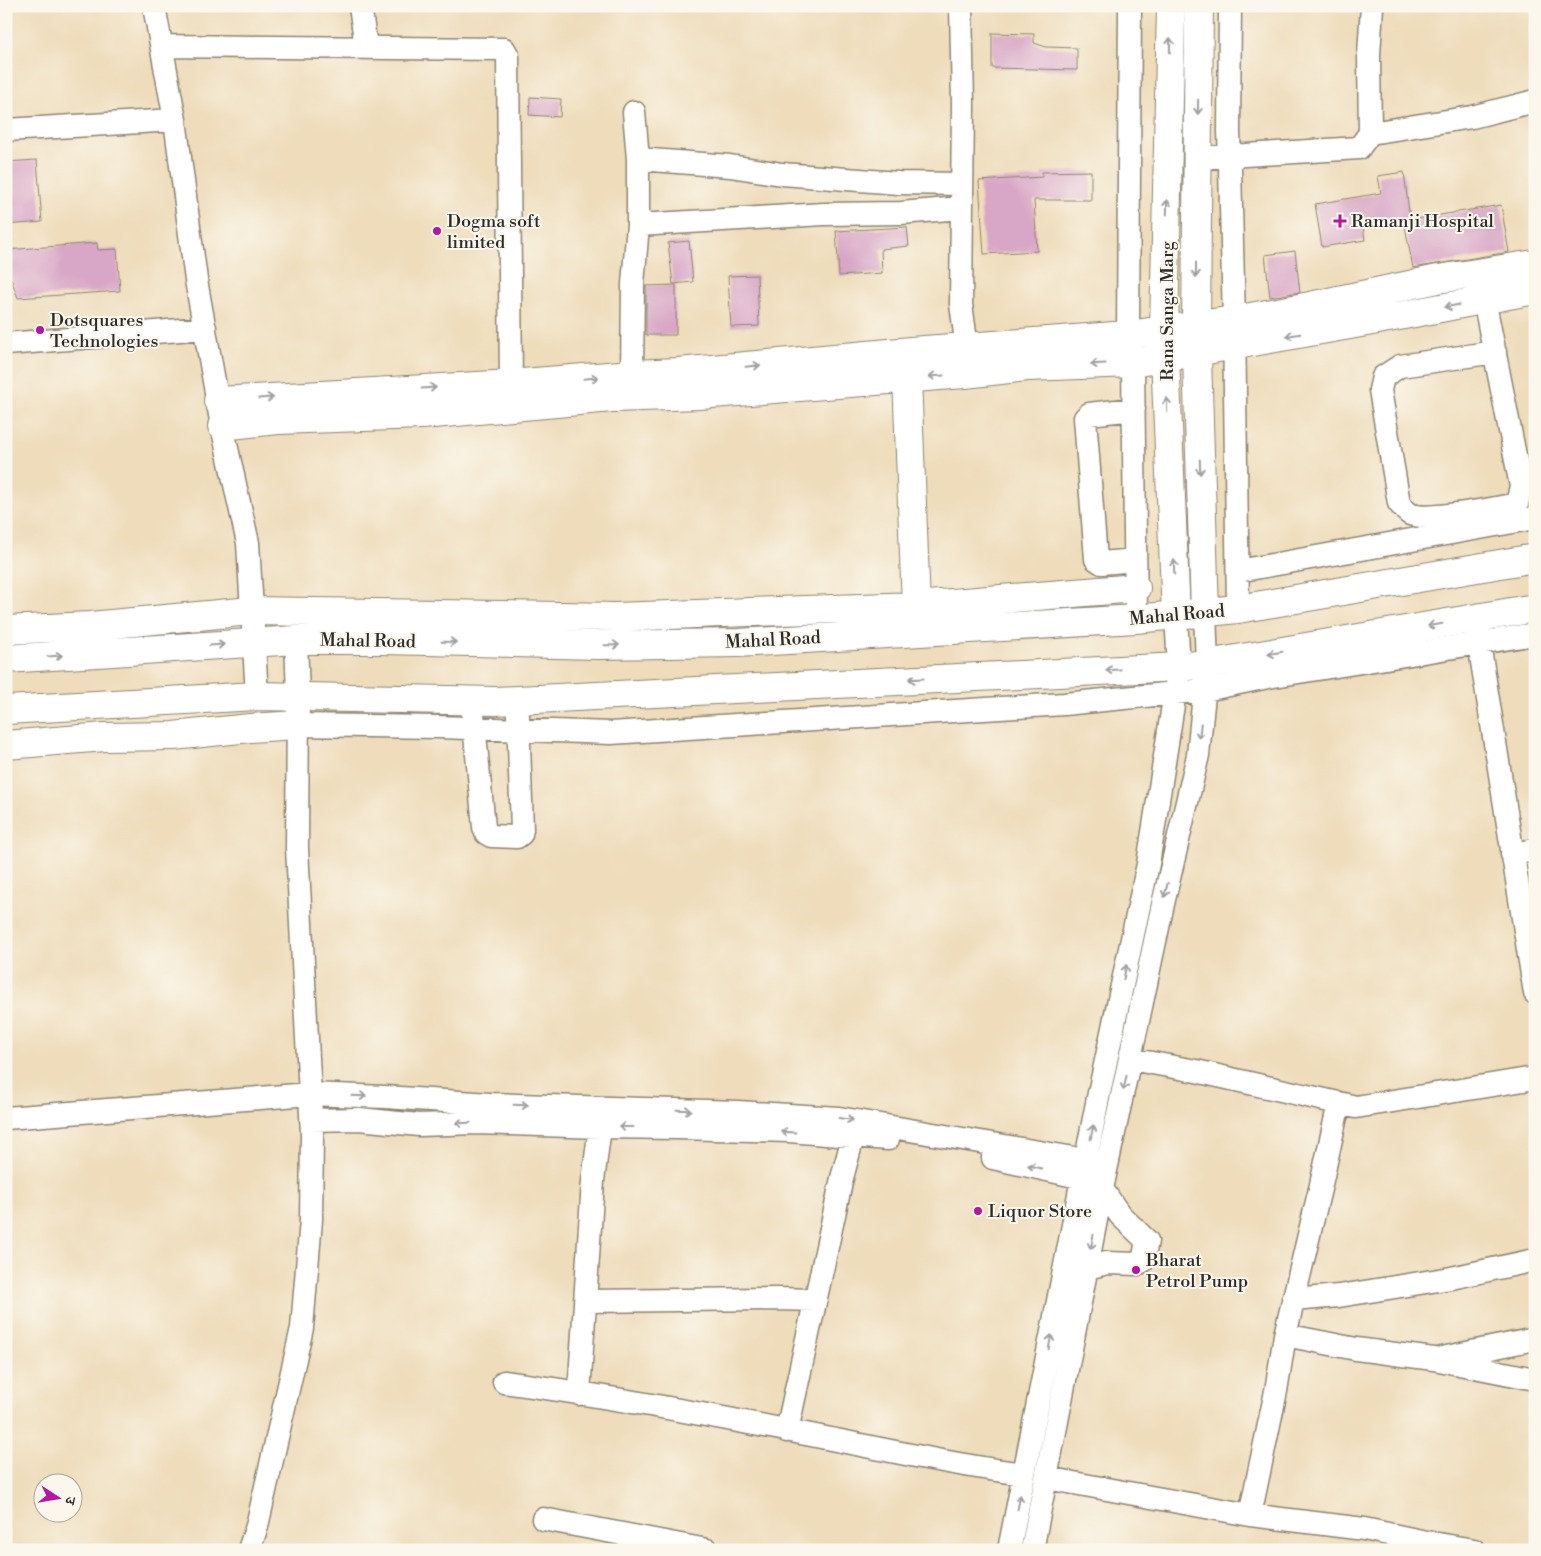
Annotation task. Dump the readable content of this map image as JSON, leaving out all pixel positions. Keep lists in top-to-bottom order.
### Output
{
  "streets": {
    "main road": ["Rana Sanga Marg", "Mahal Road"]
  },
  "crossings": [
    ["Rana Sanga Marg", "Mahal Road"]
  ],
  "places": {
    "health": ["Ramanji Hospital"],
    "other": [
      "Dogma soft limited",
      "Dotsquares Technologies",
      "Liquor Store",
      "Bharat Petrol Pump"
    ]
  },
  "north": "right"
}
